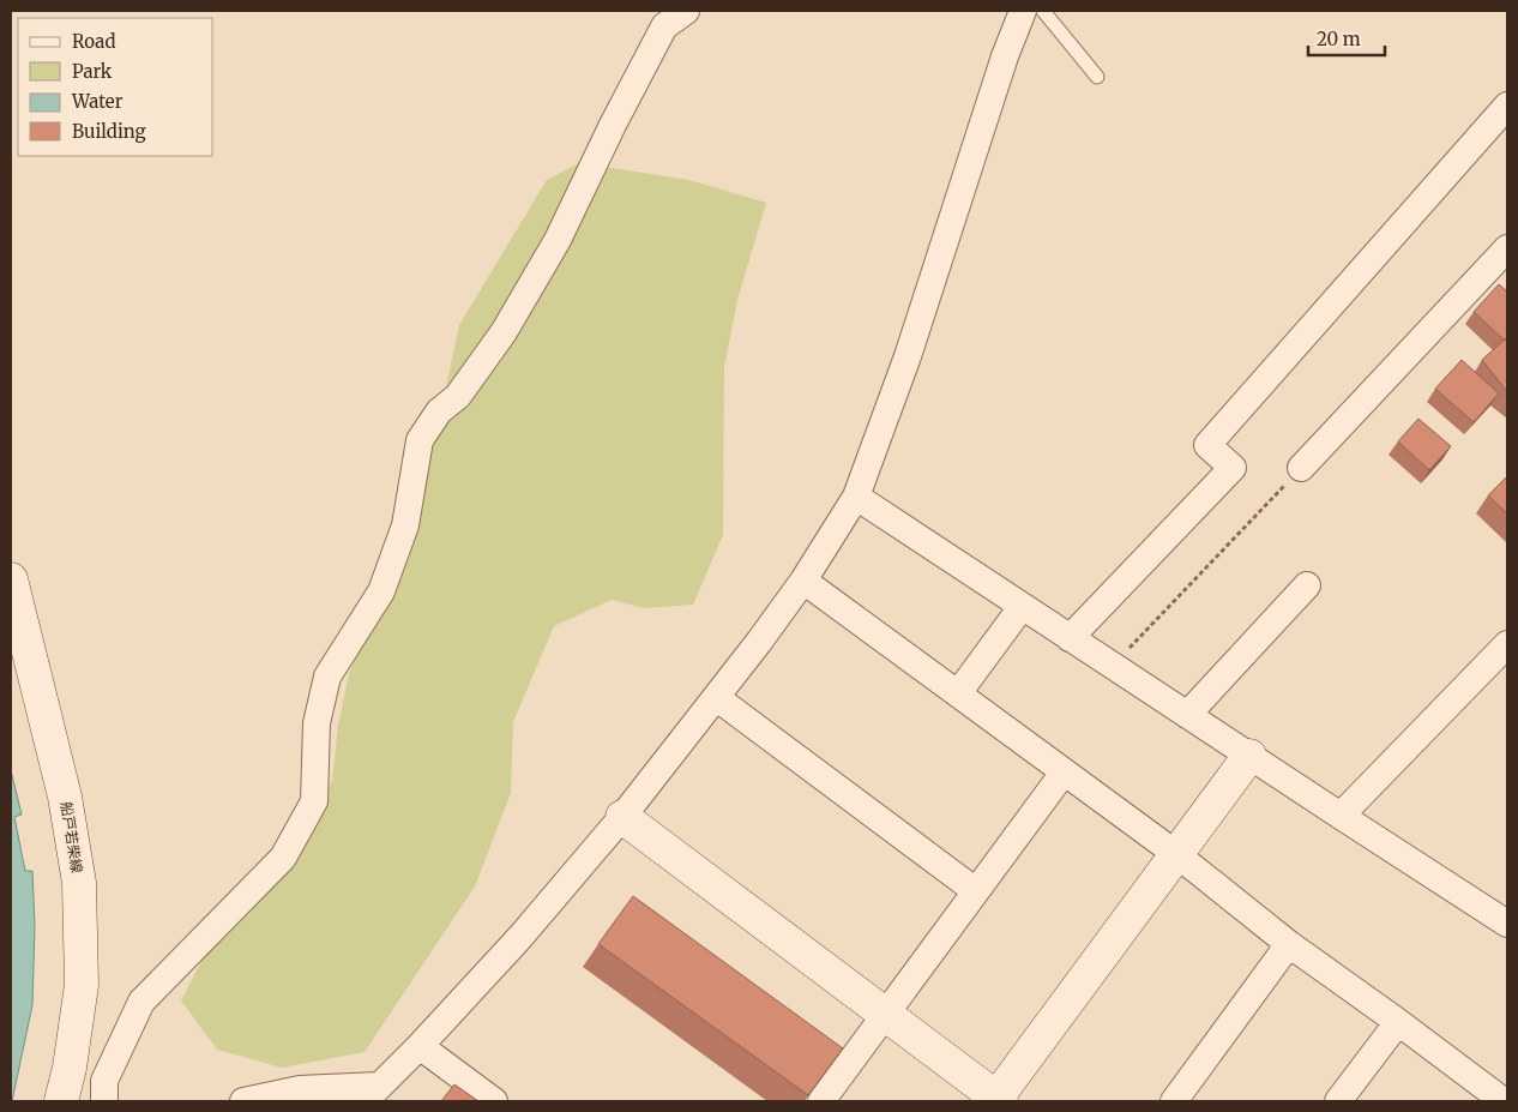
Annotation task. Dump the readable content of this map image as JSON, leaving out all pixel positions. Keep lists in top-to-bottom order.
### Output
{
  "streets": {
    "street": ["船戸若柴線"]
  },
  "legend": [
    "Road",
    "Park",
    "Water",
    "Building"
  ],
  "scale_bar": "20 m"
}
